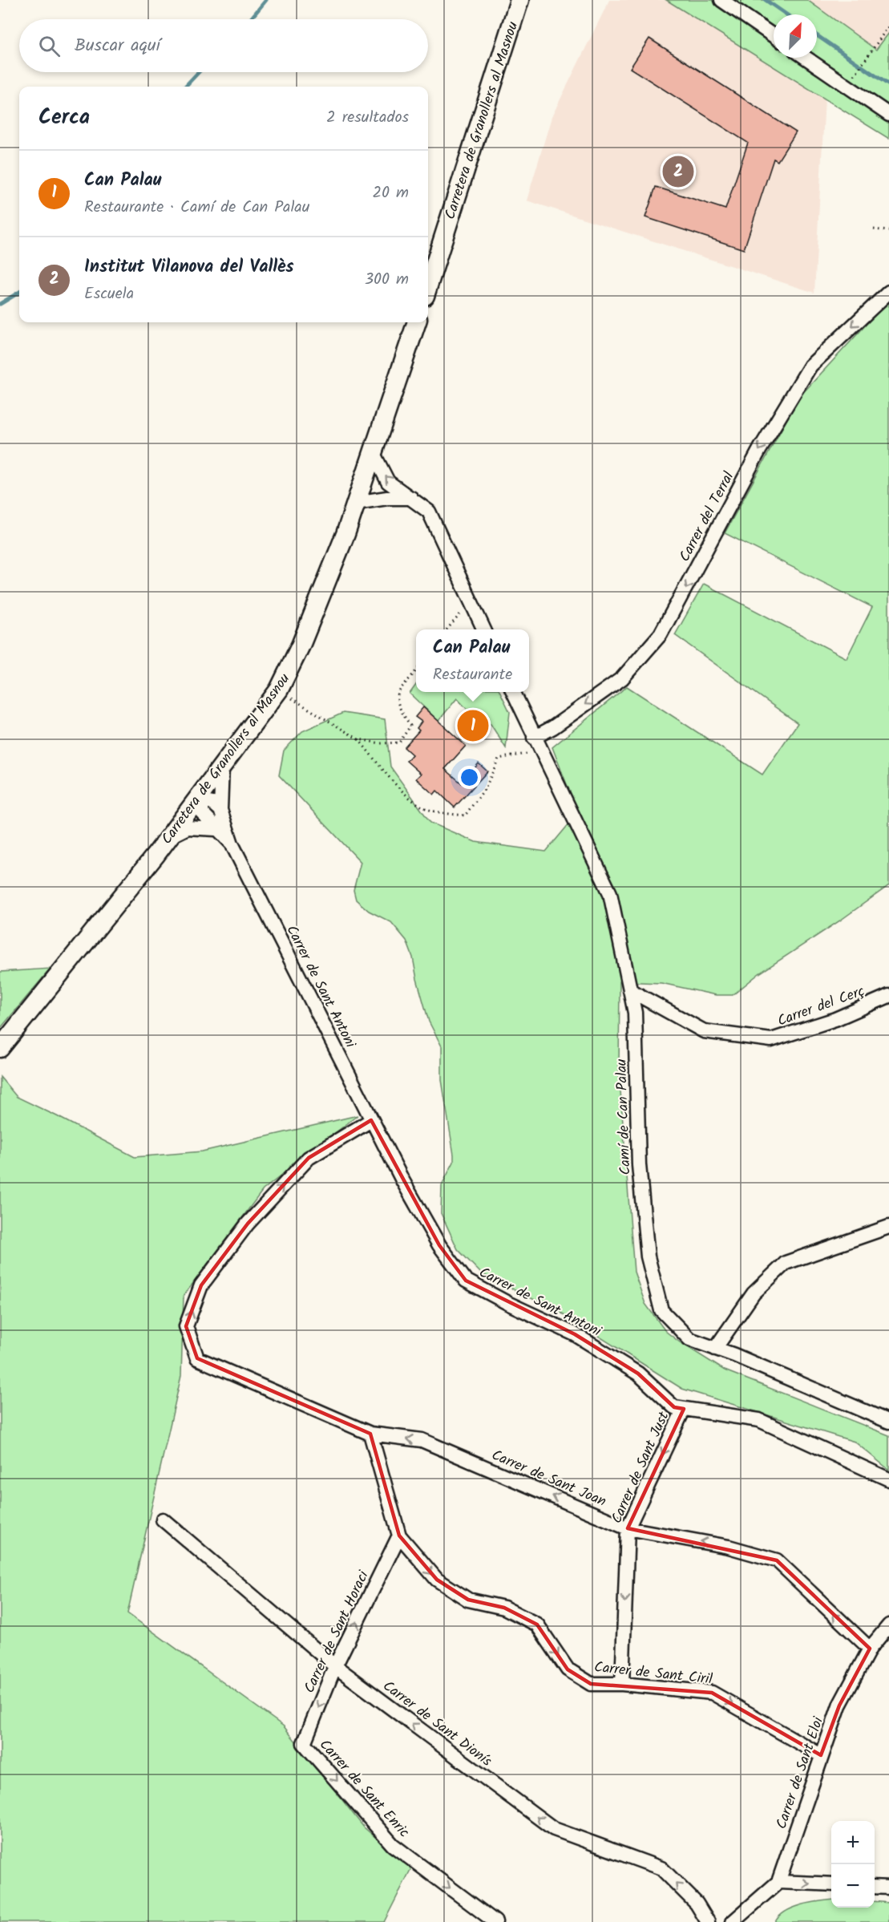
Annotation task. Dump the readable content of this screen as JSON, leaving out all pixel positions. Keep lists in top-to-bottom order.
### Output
{
  "streets": {
    "main road": ["Carretera de Granollers al Masnou"],
    "street": [
      "Carrer del Terral",
      "Carrer de Sant Antoni",
      "Carrer del Cerç",
      "Camí de Can Palau",
      "Carrer de Sant Just",
      "Carrer de Sant Joan",
      "Carrer de Sant Horaci",
      "Carrer de Sant Ciril",
      "Carrer de Sant Dionís",
      "Carrer de Sant Eloi",
      "Carrer de Sant Enric"
    ]
  },
  "crossings": [
    ["Carretera de Granollers al Masnou", "Carrer de Sant Antoni"],
    ["Carrer del Terral", "Camí de Can Palau"],
    ["Carrer de Sant Antoni", "Carrer de Sant Just"],
    ["Carrer de Sant Antoni", "Carrer de Sant Joan"],
    ["Carrer del Cerç", "Camí de Can Palau"],
    ["Carrer de Sant Just", "Carrer de Sant Joan"],
    ["Carrer de Sant Just", "Carrer de Sant Ciril"],
    ["Carrer de Sant Joan", "Carrer de Sant Ciril"],
    ["Carrer de Sant Joan", "Carrer de Sant Eloi"],
    ["Carrer de Sant Horaci", "Carrer de Sant Ciril"],
    ["Carrer de Sant Horaci", "Carrer de Sant Dionís"],
    ["Carrer de Sant Horaci", "Carrer de Sant Enric"],
    ["Carrer de Sant Ciril", "Carrer de Sant Eloi"]
  ],
  "one_way": [
    "Carrer del Terral",
    "Carrer de Sant Just",
    "Carrer de Sant Ciril",
    "Carrer de Sant Dionís",
    "Carrer de Sant Enric"
  ],
  "north": "top right",
  "page": {
    "search": "Buscar aquí",
    "heading": ["Cerca", "2 resultados"],
    "list": [
      {
        "mark": "1",
        "name": "Can Palau",
        "note": "Restaurante · Camí de Can Palau",
        "value": "20 m"
      },
      {
        "mark": "2",
        "name": "Institut Vilanova del Vallès",
        "note": "Escuela",
        "value": "300 m"
      }
    ],
    "pins": ["2", "1"],
    "popup": ["Can Palau", "Restaurante"],
    "map_buttons": ["+", "−"]
  }
}
